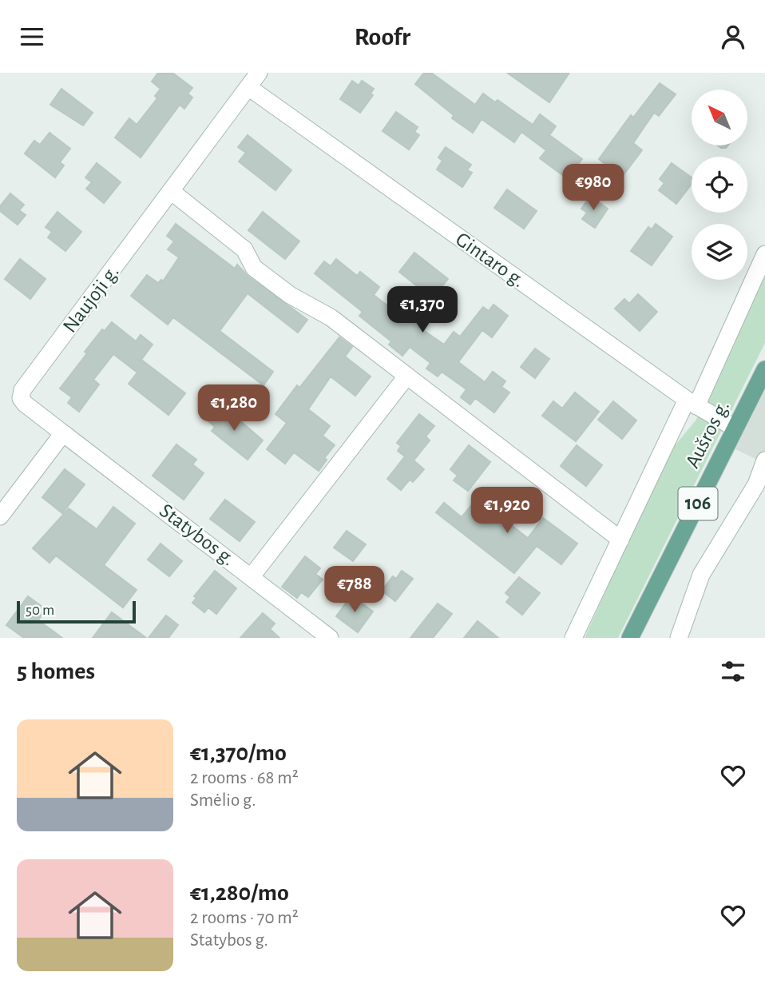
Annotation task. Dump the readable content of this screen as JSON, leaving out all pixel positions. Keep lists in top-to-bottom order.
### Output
{
  "streets": {
    "main road": ["Aušros g.", "106"],
    "street": ["Gintaro g.", "Naujoji g.", "Statybos g."]
  },
  "crossings": [
    ["Gintaro g.", "Naujoji g."],
    ["Gintaro g.", "Aušros g."],
    ["Naujoji g.", "Statybos g."]
  ],
  "scale_bar": "50 m",
  "north": "top left",
  "page": {
    "header": "Roofr",
    "price": [
      "€980",
      "€1,370",
      "€1,280",
      "€1,920",
      "€788"
    ],
    "scale": "50 m",
    "heading": "5 homes",
    "list": [
      {
        "name": "€1,370/mo",
        "note": "2 rooms · 68 m² · Smėlio g."
      },
      {
        "name": "€1,280/mo",
        "note": "2 rooms · 70 m² · Statybos g."
      }
    ]
  }
}
